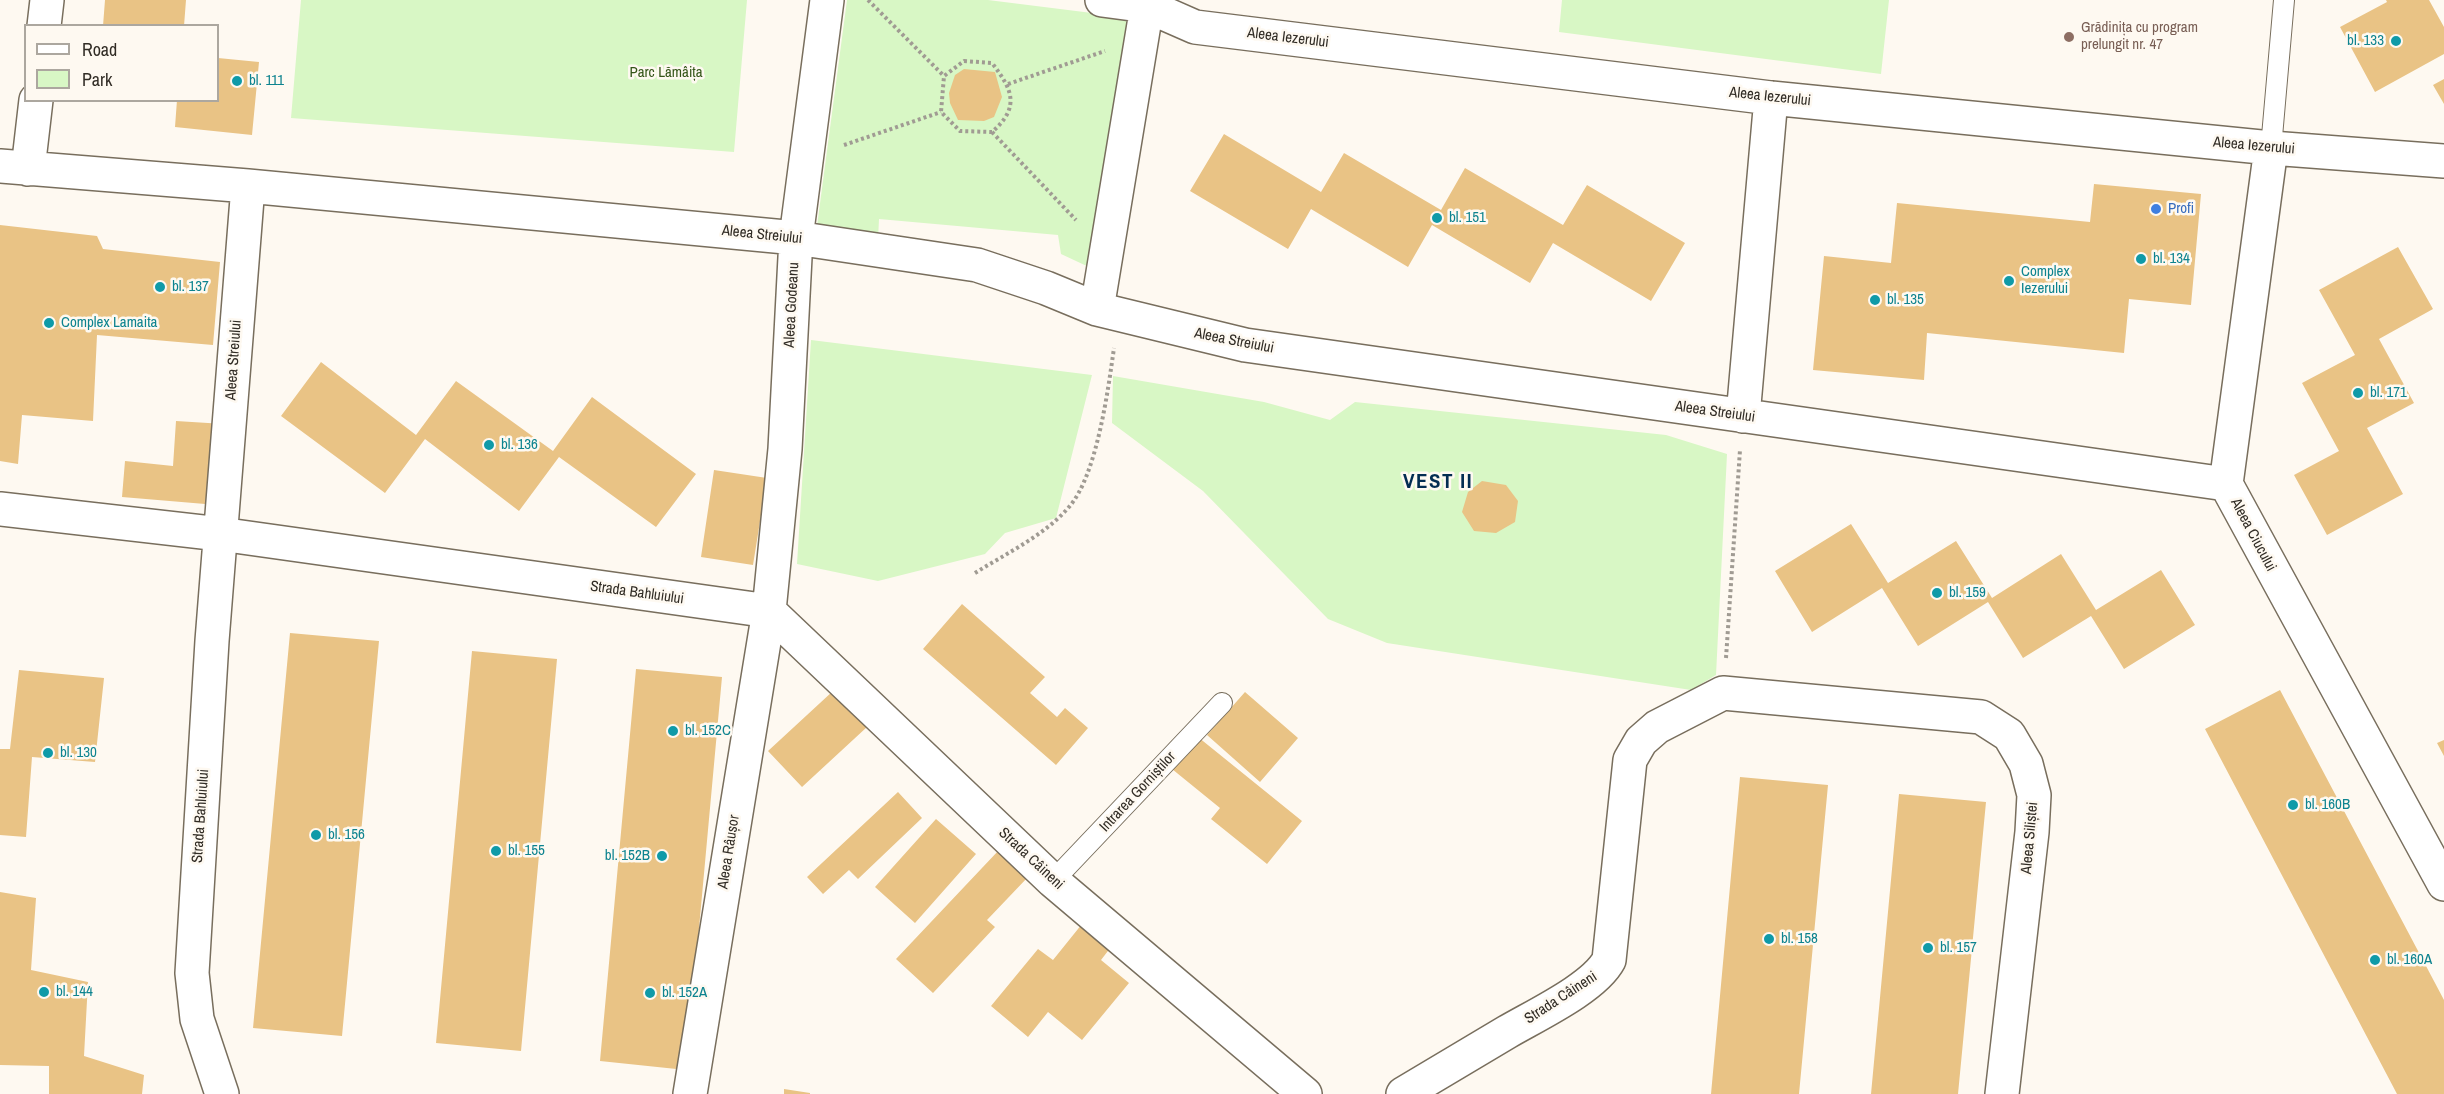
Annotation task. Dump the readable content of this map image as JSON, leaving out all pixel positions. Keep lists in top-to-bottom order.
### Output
{
  "streets": {
    "street": [
      "Aleea Iezerului",
      "Aleea Streiului",
      "Aleea Godeanu",
      "Aleea Ciucului",
      "Strada Bahluiului",
      "Aleea Siliștei",
      "Aleea Râușor",
      "Strada Câineni"
    ],
    "lane": ["Intrarea Gorniștilor"]
  },
  "crossings": [
    ["Aleea Iezerului", "Aleea Ciucului"],
    ["Aleea Streiului", "Aleea Godeanu"],
    ["Aleea Streiului", "Aleea Ciucului"],
    ["Aleea Streiului", "Strada Bahluiului"],
    ["Aleea Godeanu", "Strada Bahluiului"],
    ["Aleea Godeanu", "Aleea Râușor"],
    ["Aleea Godeanu", "Strada Câineni"],
    ["Strada Bahluiului", "Aleea Râușor"],
    ["Strada Bahluiului", "Strada Câineni"],
    ["Intrarea Gorniștilor", "Strada Câineni"],
    ["Aleea Siliștei", "Strada Câineni"],
    ["Aleea Râușor", "Strada Câineni"]
  ],
  "districts": ["VEST II"],
  "parks": ["Parc Lămâița"],
  "places": [
    "Grădinița cu program prelungit nr. 47",
    "bl. 133",
    "bl. 111",
    "Profi",
    "bl. 151",
    "bl. 134",
    "Complex Iezerului",
    "bl. 137",
    "bl. 135",
    "Complex Lamaita",
    "bl. 171",
    "bl. 136",
    "bl. 159",
    "bl. 152C",
    "bl. 130",
    "bl. 160B",
    "bl. 156",
    "bl. 155",
    "bl. 152B",
    "bl. 158",
    "bl. 157",
    "bl. 160A",
    "bl. 144",
    "bl. 152A"
  ],
  "legend": ["Road", "Park"]
}
